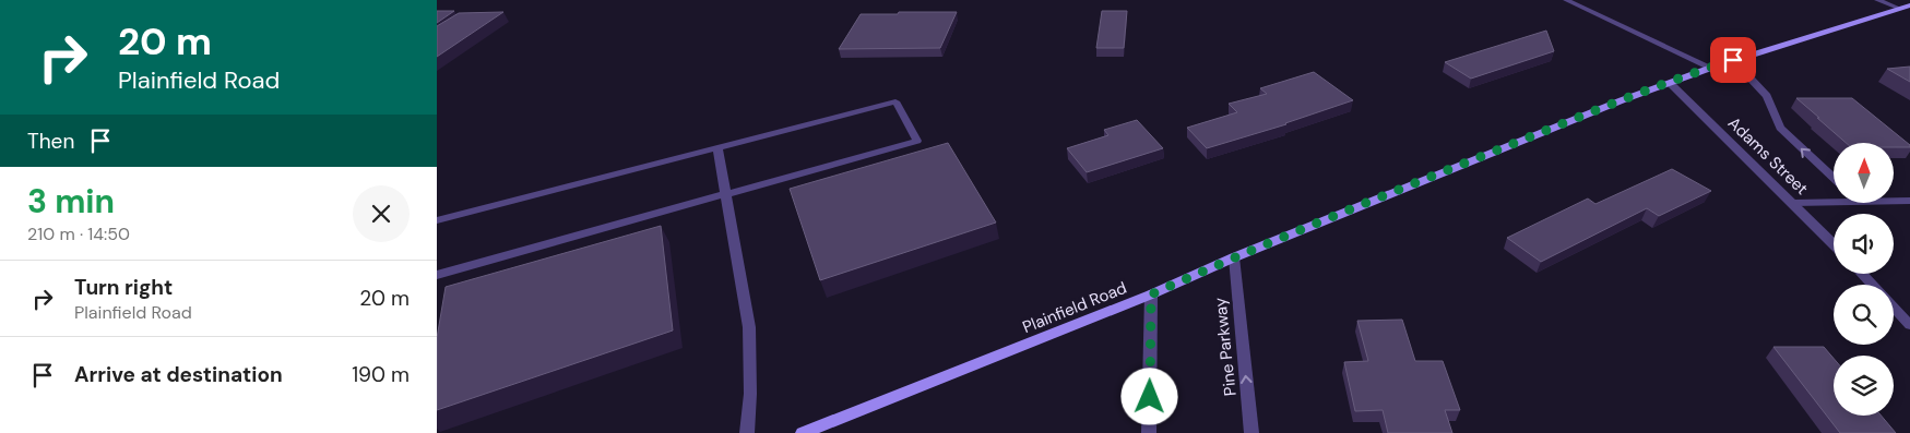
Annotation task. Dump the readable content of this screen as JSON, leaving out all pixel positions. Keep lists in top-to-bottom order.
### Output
{
  "streets": {
    "main road": ["Plainfield Road"],
    "street": ["Adams Street", "Pine Parkway"]
  },
  "crossings": [
    ["Adams Street", "Plainfield Road"],
    ["Plainfield Road", "Pine Parkway"]
  ],
  "north": "top",
  "page": {
    "turn": ["20 m", "Plainfield Road"],
    "then": "Then",
    "heading": ["3 min", "210 m · 14:50"],
    "list": [
      {
        "name": "Turn right",
        "note": "Plainfield Road",
        "value": "20 m"
      },
      {
        "name": "Arrive at destination",
        "value": "190 m"
      }
    ]
  }
}
